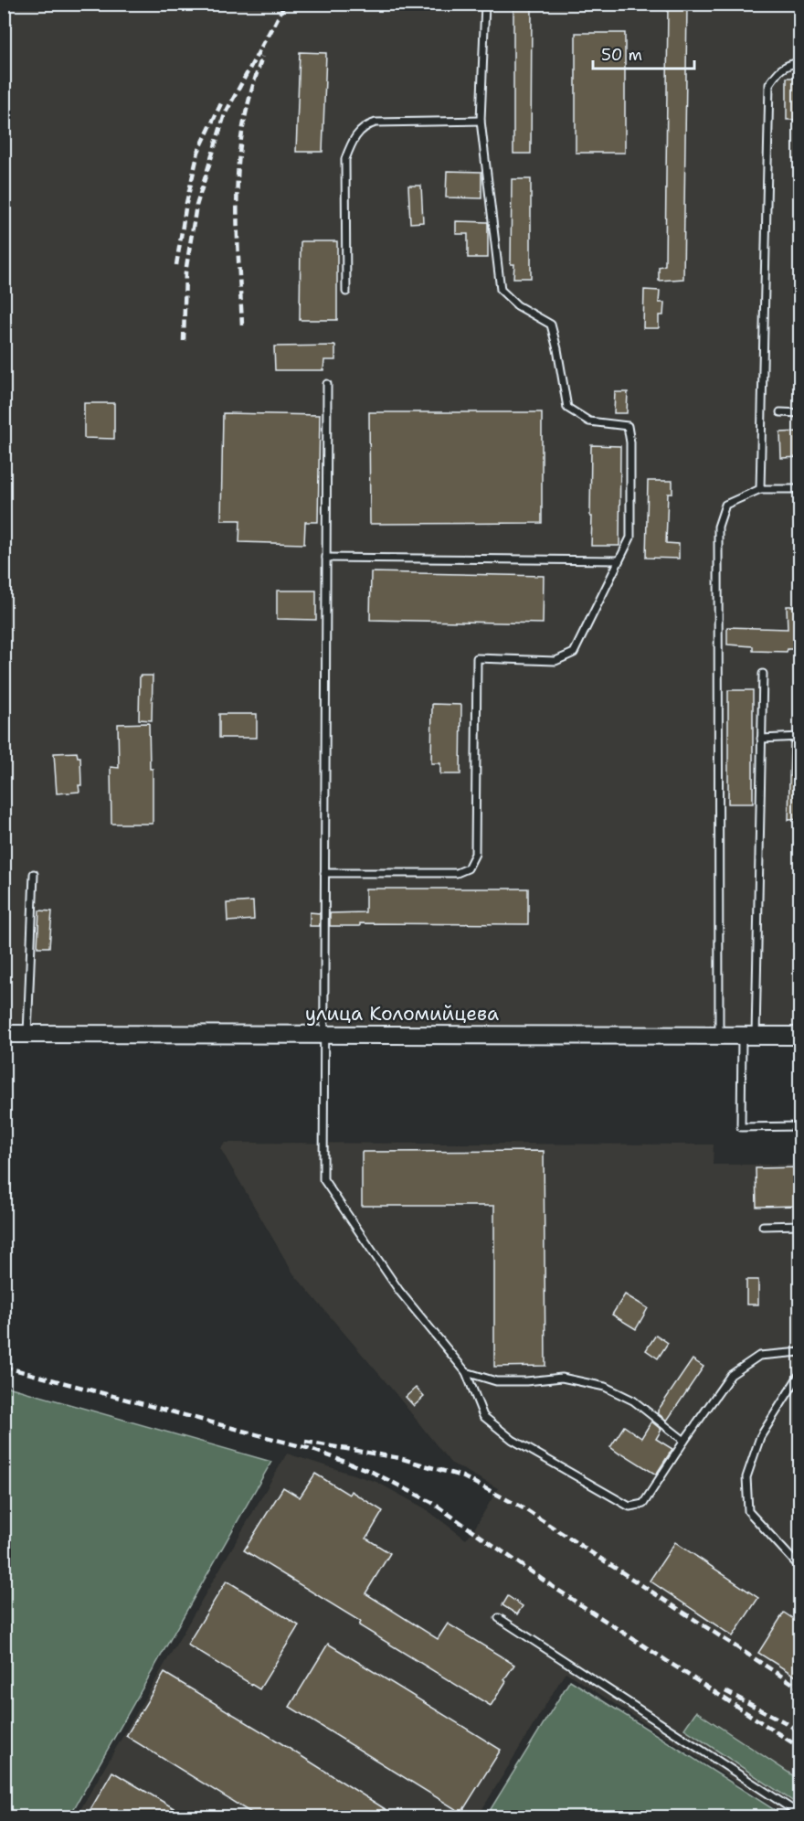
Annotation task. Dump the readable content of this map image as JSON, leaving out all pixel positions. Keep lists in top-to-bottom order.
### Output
{
  "streets": {
    "street": ["улица Коломийцева"]
  },
  "scale_bar": "50 m"
}
